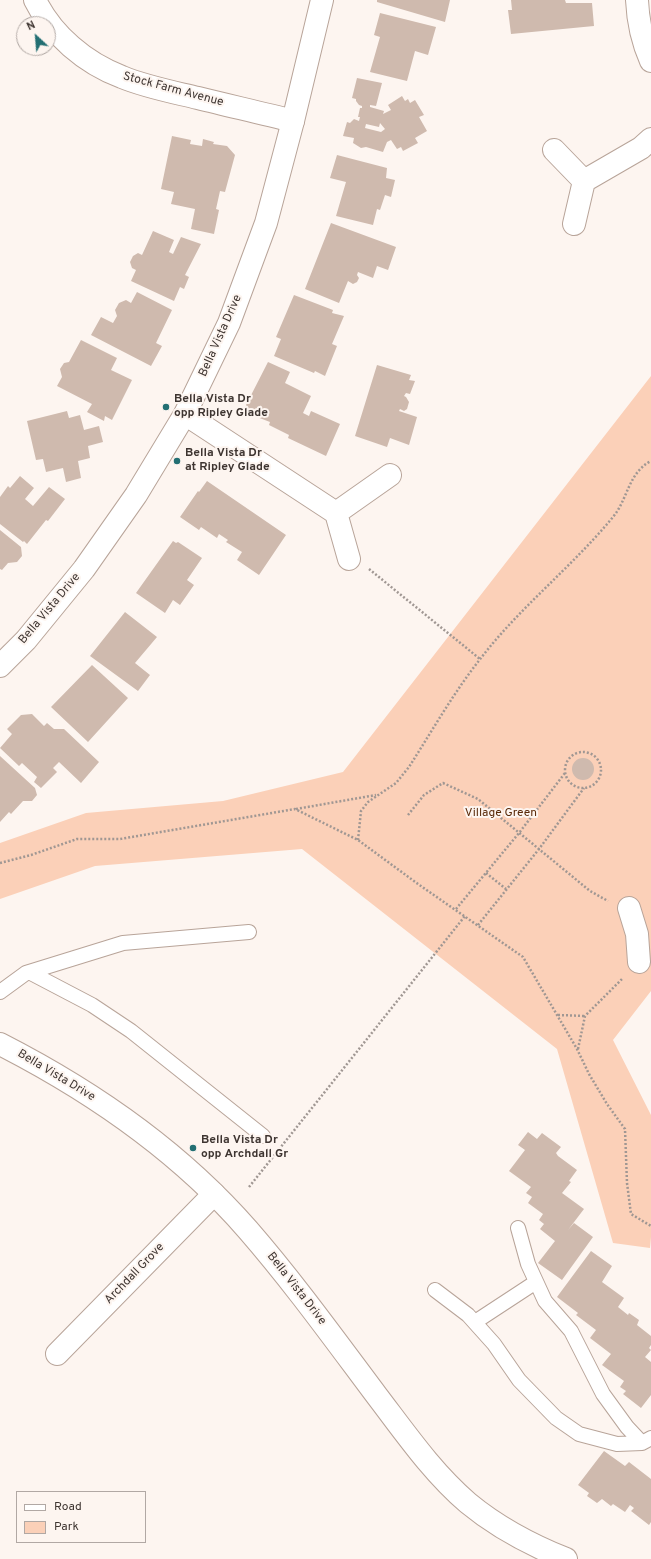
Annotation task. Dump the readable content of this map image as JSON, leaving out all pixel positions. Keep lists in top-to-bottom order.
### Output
{
  "streets": {
    "street": ["Stock Farm Avenue", "Bella Vista Drive", "Archdall Grove"]
  },
  "crossings": [
    ["Stock Farm Avenue", "Bella Vista Drive"],
    ["Bella Vista Drive", "Archdall Grove"]
  ],
  "parks": ["Village Green"],
  "places": ["Bella Vista Dr opp Ripley Glade", "Bella Vista Dr at Ripley Glade", "Bella Vista Dr opp Archdall Gr"],
  "legend": ["Road", "Park"],
  "north": "top left"
}
